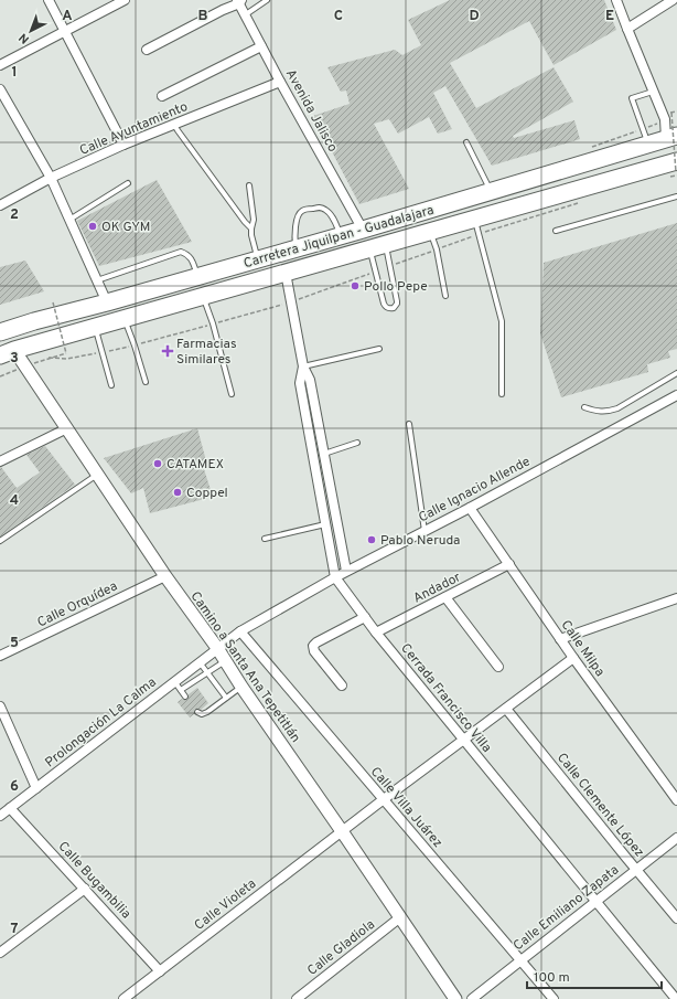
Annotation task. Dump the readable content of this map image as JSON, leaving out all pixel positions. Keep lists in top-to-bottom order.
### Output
{
  "streets": {
    "highway": ["Carretera Jiquilpan - Guadalajara"],
    "street": [
      "Avenida Jalisco",
      "Calle Ayuntamiento",
      "Calle Ignacio Allende",
      "Andador",
      "Calle Orquídea",
      "Calle Milpa",
      "Camino a Santa Ana Tepetitlán",
      "Cerrada Francisco Villa",
      "Prolongación La Calma",
      "Calle Clemente López",
      "Calle Villa Juárez",
      "Calle Bugambilia",
      "Calle Violeta",
      "Calle Emiliano Zapata",
      "Calle Gladiola"
    ]
  },
  "crossings": [
    ["Avenida Jalisco", "Calle Ayuntamiento"],
    ["Avenida Jalisco", "Carretera Jiquilpan - Guadalajara"],
    ["Carretera Jiquilpan - Guadalajara", "Camino a Santa Ana Tepetitlán"],
    ["Carretera Jiquilpan - Guadalajara", "Cerrada Francisco Villa"],
    ["Calle Ignacio Allende", "Calle Milpa"],
    ["Calle Ignacio Allende", "Camino a Santa Ana Tepetitlán"],
    ["Calle Ignacio Allende", "Cerrada Francisco Villa"],
    ["Calle Ignacio Allende", "Prolongación La Calma"],
    ["Calle Ignacio Allende", "Calle Villa Juárez"],
    ["Andador", "Calle Milpa"],
    ["Andador", "Cerrada Francisco Villa"],
    ["Calle Orquídea", "Camino a Santa Ana Tepetitlán"],
    ["Calle Milpa", "Calle Violeta"],
    ["Camino a Santa Ana Tepetitlán", "Prolongación La Calma"],
    ["Camino a Santa Ana Tepetitlán", "Calle Violeta"],
    ["Camino a Santa Ana Tepetitlán", "Calle Gladiola"],
    ["Cerrada Francisco Villa", "Calle Violeta"],
    ["Cerrada Francisco Villa", "Calle Emiliano Zapata"],
    ["Prolongación La Calma", "Calle Bugambilia"],
    ["Calle Clemente López", "Calle Violeta"],
    ["Calle Clemente López", "Calle Emiliano Zapata"],
    ["Calle Villa Juárez", "Calle Violeta"],
    ["Calle Villa Juárez", "Calle Emiliano Zapata"],
    ["Calle Bugambilia", "Calle Violeta"]
  ],
  "places": {
    "other": [
      "OK GYM",
      "Pollo Pepe",
      "CATAMEX",
      "Coppel",
      "Pablo Neruda"
    ],
    "health": ["Farmacias Similares"]
  },
  "scale_bar": "100 m",
  "north": "bottom left",
  "grid": {
    "columns": [
      "A",
      "B",
      "C",
      "D",
      "E"
    ],
    "rows": [
      "1",
      "2",
      "3",
      "4",
      "5",
      "6",
      "7"
    ]
  }
}
